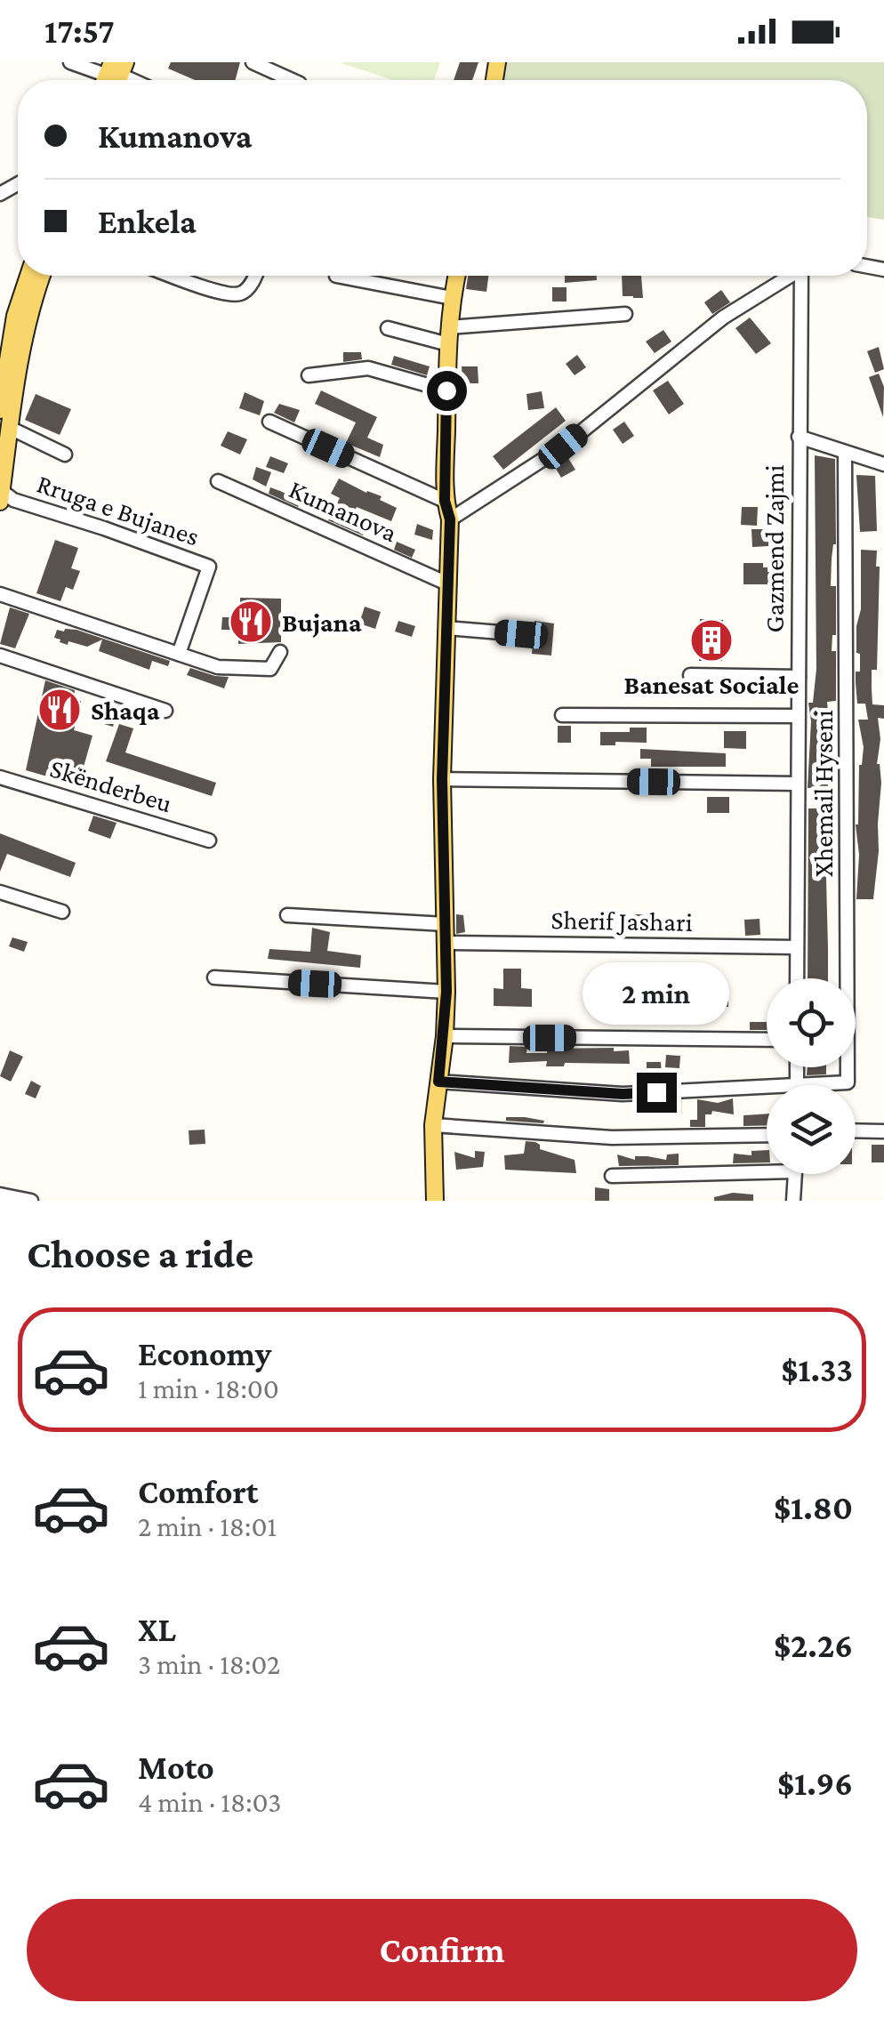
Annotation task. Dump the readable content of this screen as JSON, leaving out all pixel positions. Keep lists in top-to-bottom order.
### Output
{
  "streets": {
    "street": [
      "Rruga e Bujanes",
      "Kumanova",
      "Gazmend Zajmi",
      "Skënderbeu",
      "Xhemail Hyseni",
      "Sherif Jashari"
    ]
  },
  "crossings": [
    ["Gazmend Zajmi", "Sherif Jashari"]
  ],
  "places": {
    "restaurant": ["Bujana", "Shaqa"],
    "building": ["Banesat Sociale"]
  },
  "page": {
    "status": "17:57",
    "banner": ["Kumanova", "Enkela"],
    "bubble": "2 min",
    "heading": "Choose a ride",
    "list": [
      {
        "name": "Economy",
        "note": "1 min · 18:00",
        "value": "$1.33"
      },
      {
        "name": "Comfort",
        "note": "2 min · 18:01",
        "value": "$1.80"
      },
      {
        "name": "XL",
        "note": "3 min · 18:02",
        "value": "$2.26"
      },
      {
        "name": "Moto",
        "note": "4 min · 18:03",
        "value": "$1.96"
      }
    ],
    "buttons": "Confirm"
  }
}
